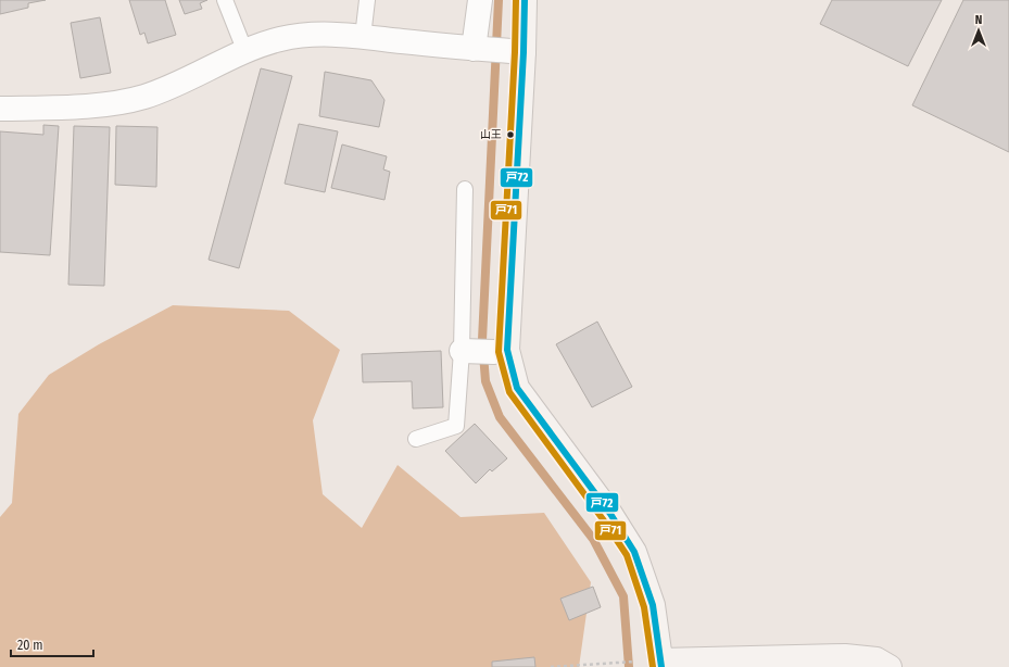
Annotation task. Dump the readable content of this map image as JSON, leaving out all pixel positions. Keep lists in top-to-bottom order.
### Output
{
  "places": ["山王"],
  "lines": ["transit line 戸72", "transit line 戸71"],
  "scale_bar": "20 m",
  "north": "top"
}
